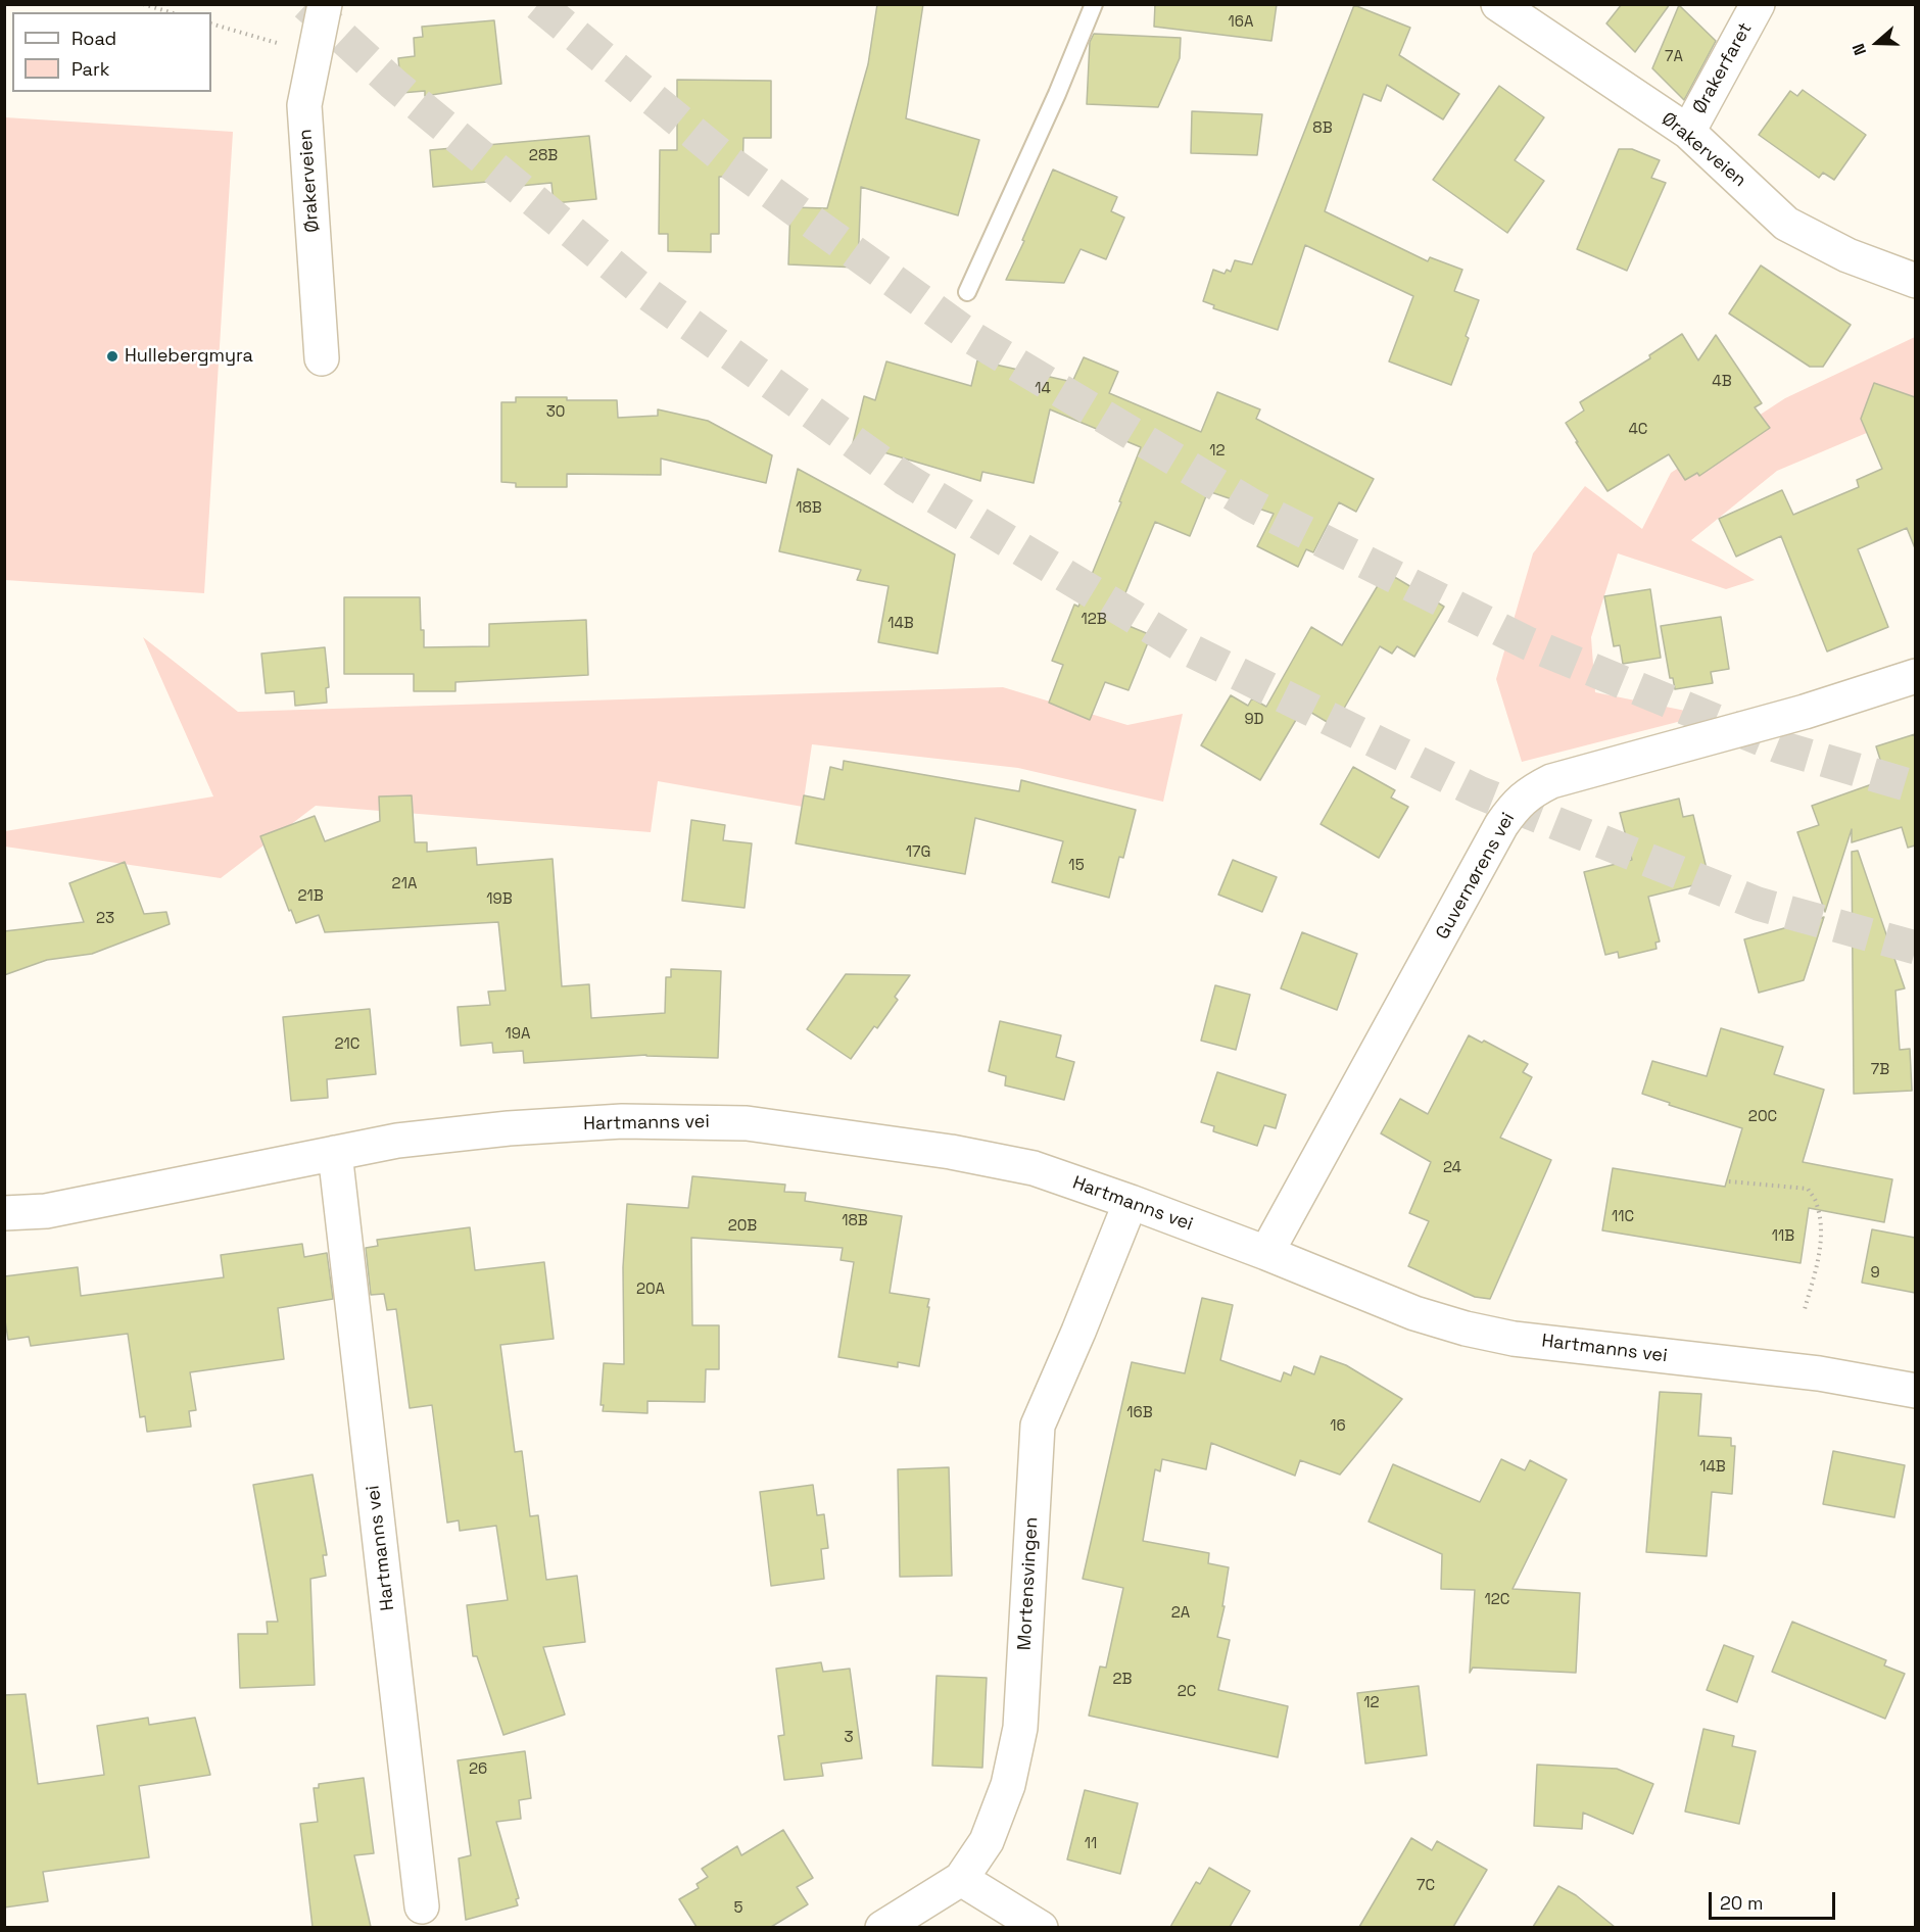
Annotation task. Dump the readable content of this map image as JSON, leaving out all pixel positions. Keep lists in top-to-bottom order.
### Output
{
  "streets": {
    "street": [
      "Ørakerfaret",
      "Ørakerveien",
      "Guvernørens vei",
      "Hartmanns vei",
      "Mortensvingen"
    ]
  },
  "crossings": [
    ["Ørakerfaret", "Ørakerveien"],
    ["Guvernørens vei", "Hartmanns vei"],
    ["Hartmanns vei", "Mortensvingen"]
  ],
  "places": ["Hullebergmyra"],
  "house_numbers": [
    "16A",
    "7A",
    "8B",
    "28B",
    "4B",
    "14",
    "30",
    "4C",
    "12",
    "18B",
    "12B",
    "14B",
    "9D",
    "17G",
    "15",
    "21A",
    "21B",
    "19B",
    "23",
    "19A",
    "21C",
    "7B",
    "20C",
    "24",
    "11C",
    "18B",
    "20B",
    "11B",
    "9",
    "20A",
    "16B",
    "16",
    "14B",
    "12C",
    "2A",
    "2B",
    "2C",
    "12",
    "3",
    "26",
    "11",
    "7C",
    "5"
  ],
  "legend": ["Road", "Park"],
  "scale_bar": "20 m",
  "north": "left"
}
